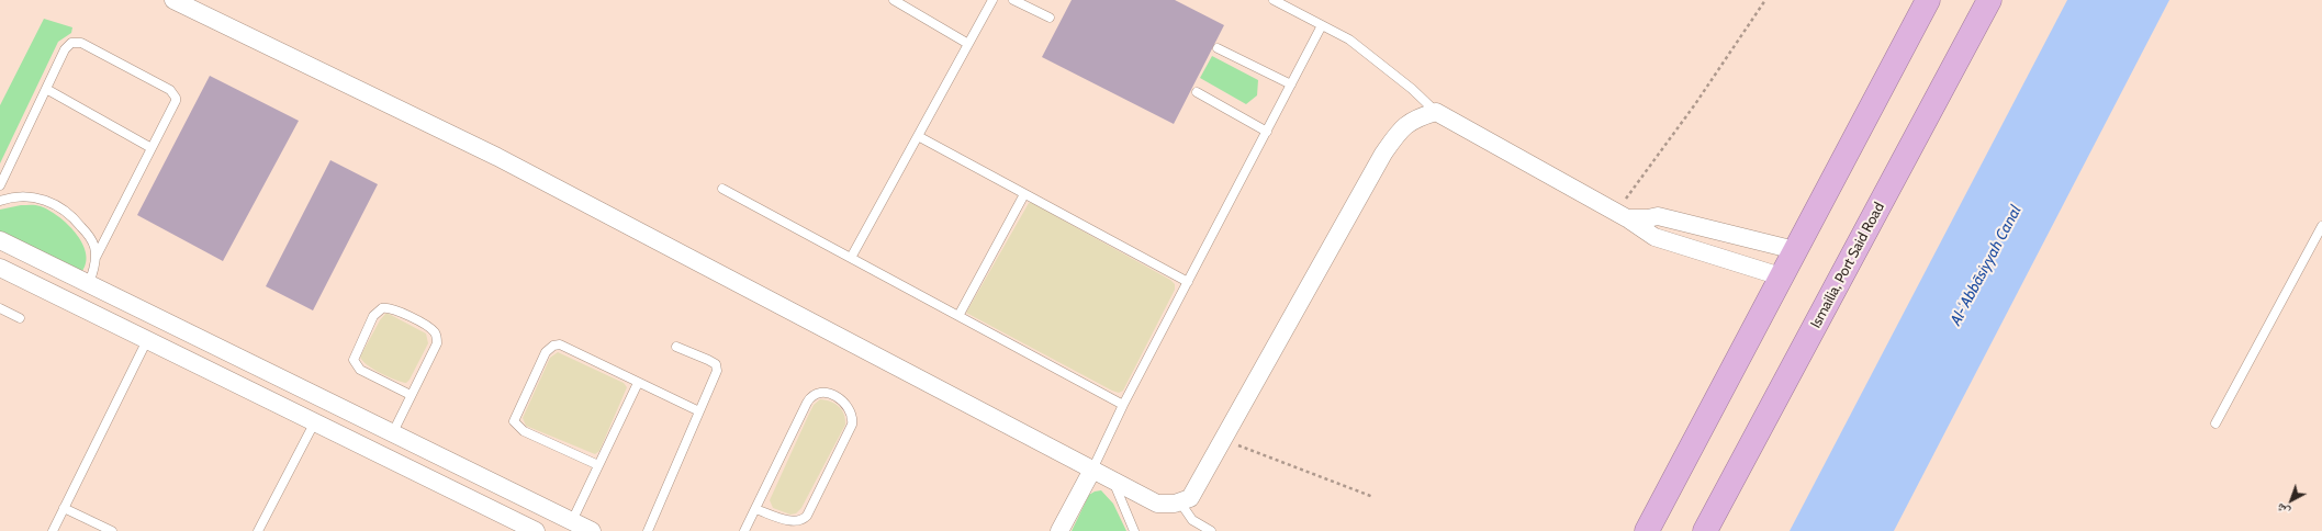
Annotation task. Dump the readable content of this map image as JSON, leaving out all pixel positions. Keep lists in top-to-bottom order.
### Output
{
  "streets": {
    "highway": ["Ismailia, Port Said Road"]
  },
  "water": ["Al-ʿAbbāsiyyah Canal"],
  "north": "bottom left"
}
